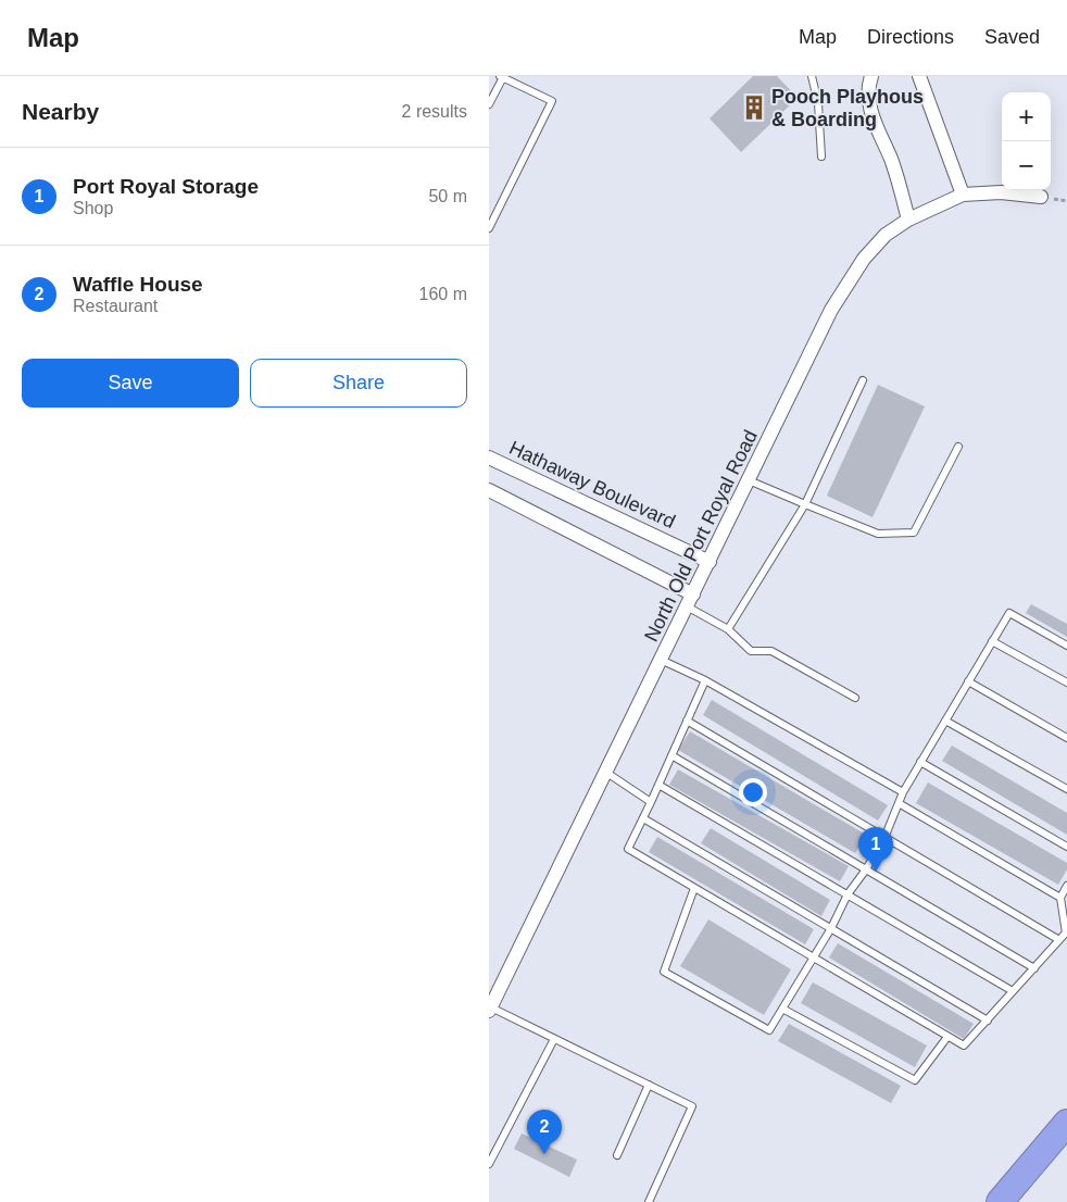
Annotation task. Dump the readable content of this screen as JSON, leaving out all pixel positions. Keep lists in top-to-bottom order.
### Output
{
  "streets": {
    "street": ["Hathaway Boulevard", "North Old Port Royal Road"]
  },
  "crossings": [
    ["Hathaway Boulevard", "North Old Port Royal Road"]
  ],
  "places": {
    "building": ["Pooch Playhous & Boarding"]
  },
  "page": {
    "header": "Map",
    "nav": ["Map", "Directions", "Saved"],
    "heading": ["Nearby", "2 results"],
    "map_buttons": ["+", "−"],
    "list": [
      {
        "mark": "1",
        "name": "Port Royal Storage",
        "note": "Shop",
        "value": "50 m"
      },
      {
        "mark": "2",
        "name": "Waffle House",
        "note": "Restaurant",
        "value": "160 m"
      }
    ],
    "buttons": ["Save", "Share"],
    "pins": ["1", "2"]
  }
}
